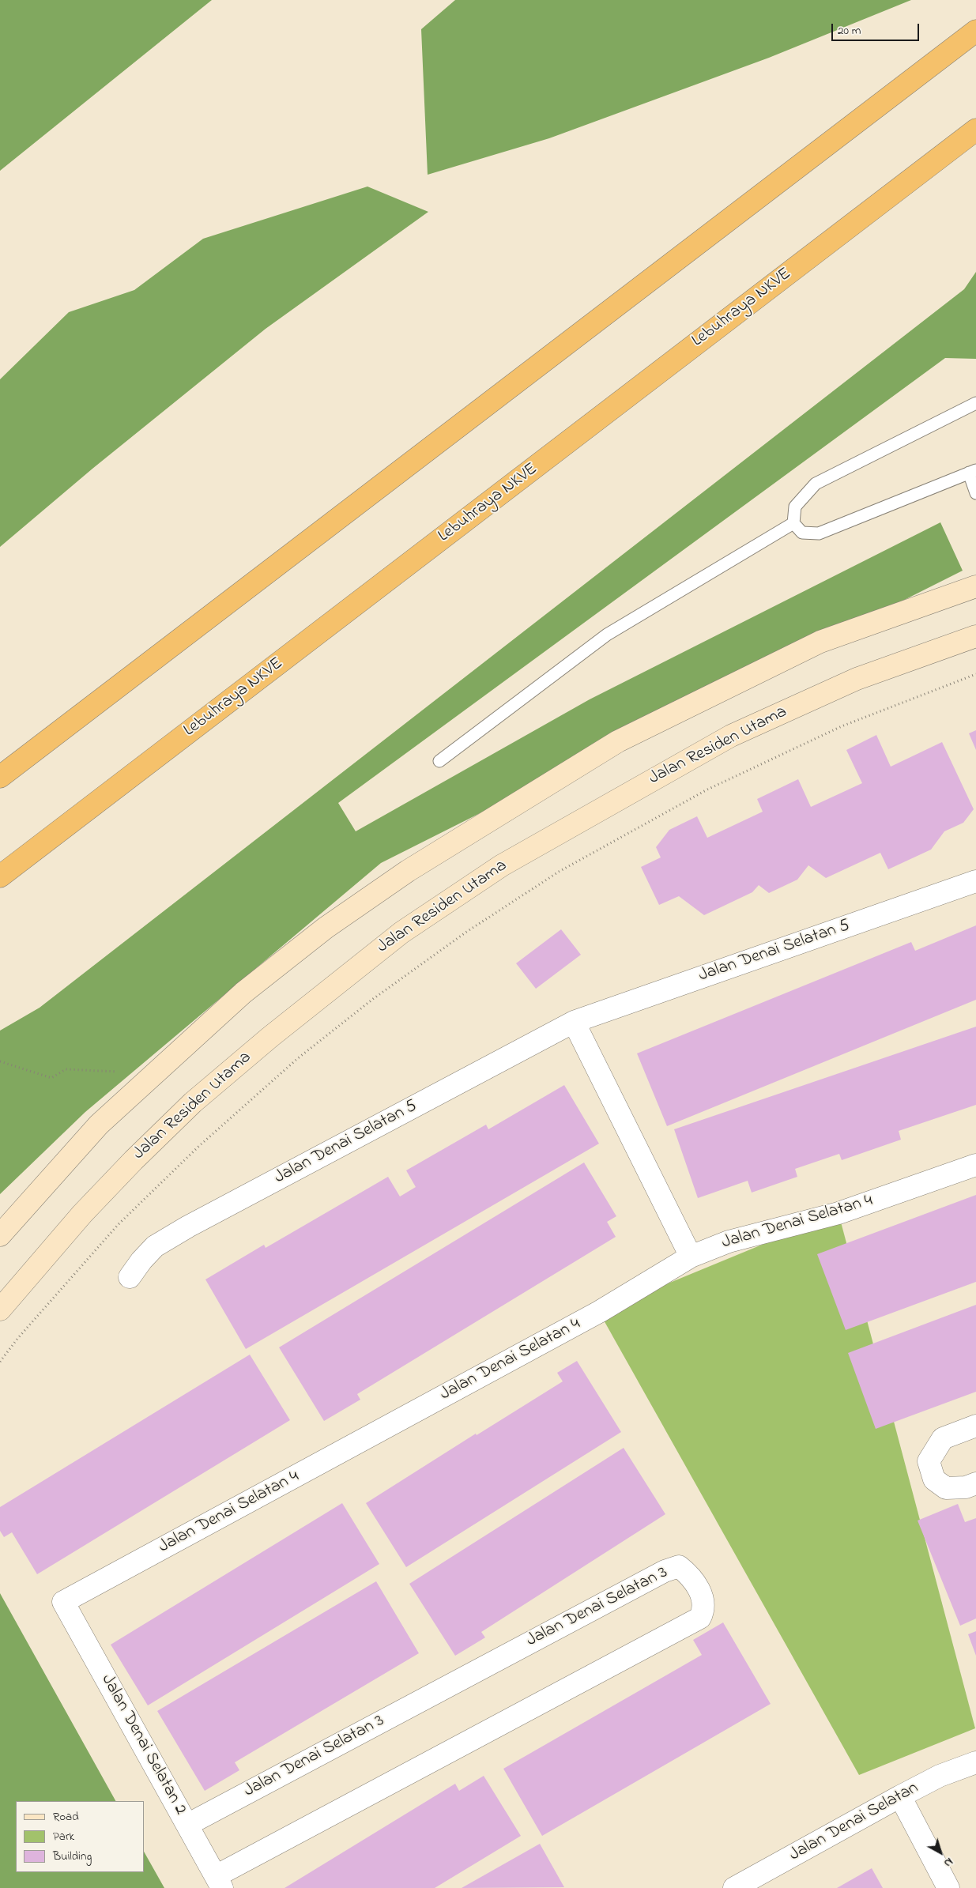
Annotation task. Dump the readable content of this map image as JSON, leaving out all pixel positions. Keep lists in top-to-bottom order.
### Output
{
  "streets": {
    "highway": ["Lebuhraya NKVE"],
    "street": [
      "Jalan Residen Utama",
      "Jalan Denai Selatan 5",
      "Jalan Denai Selatan 4",
      "Jalan Denai Selatan 3",
      "Jalan Denai Selatan 2",
      "Jalan Denai Selatan"
    ]
  },
  "crossings": [
    ["Jalan Denai Selatan 4", "Jalan Denai Selatan 2"],
    ["Jalan Denai Selatan 3", "Jalan Denai Selatan 2"]
  ],
  "legend": ["Road", "Park", "Building"],
  "scale_bar": "20 m",
  "north": "bottom right"
}
